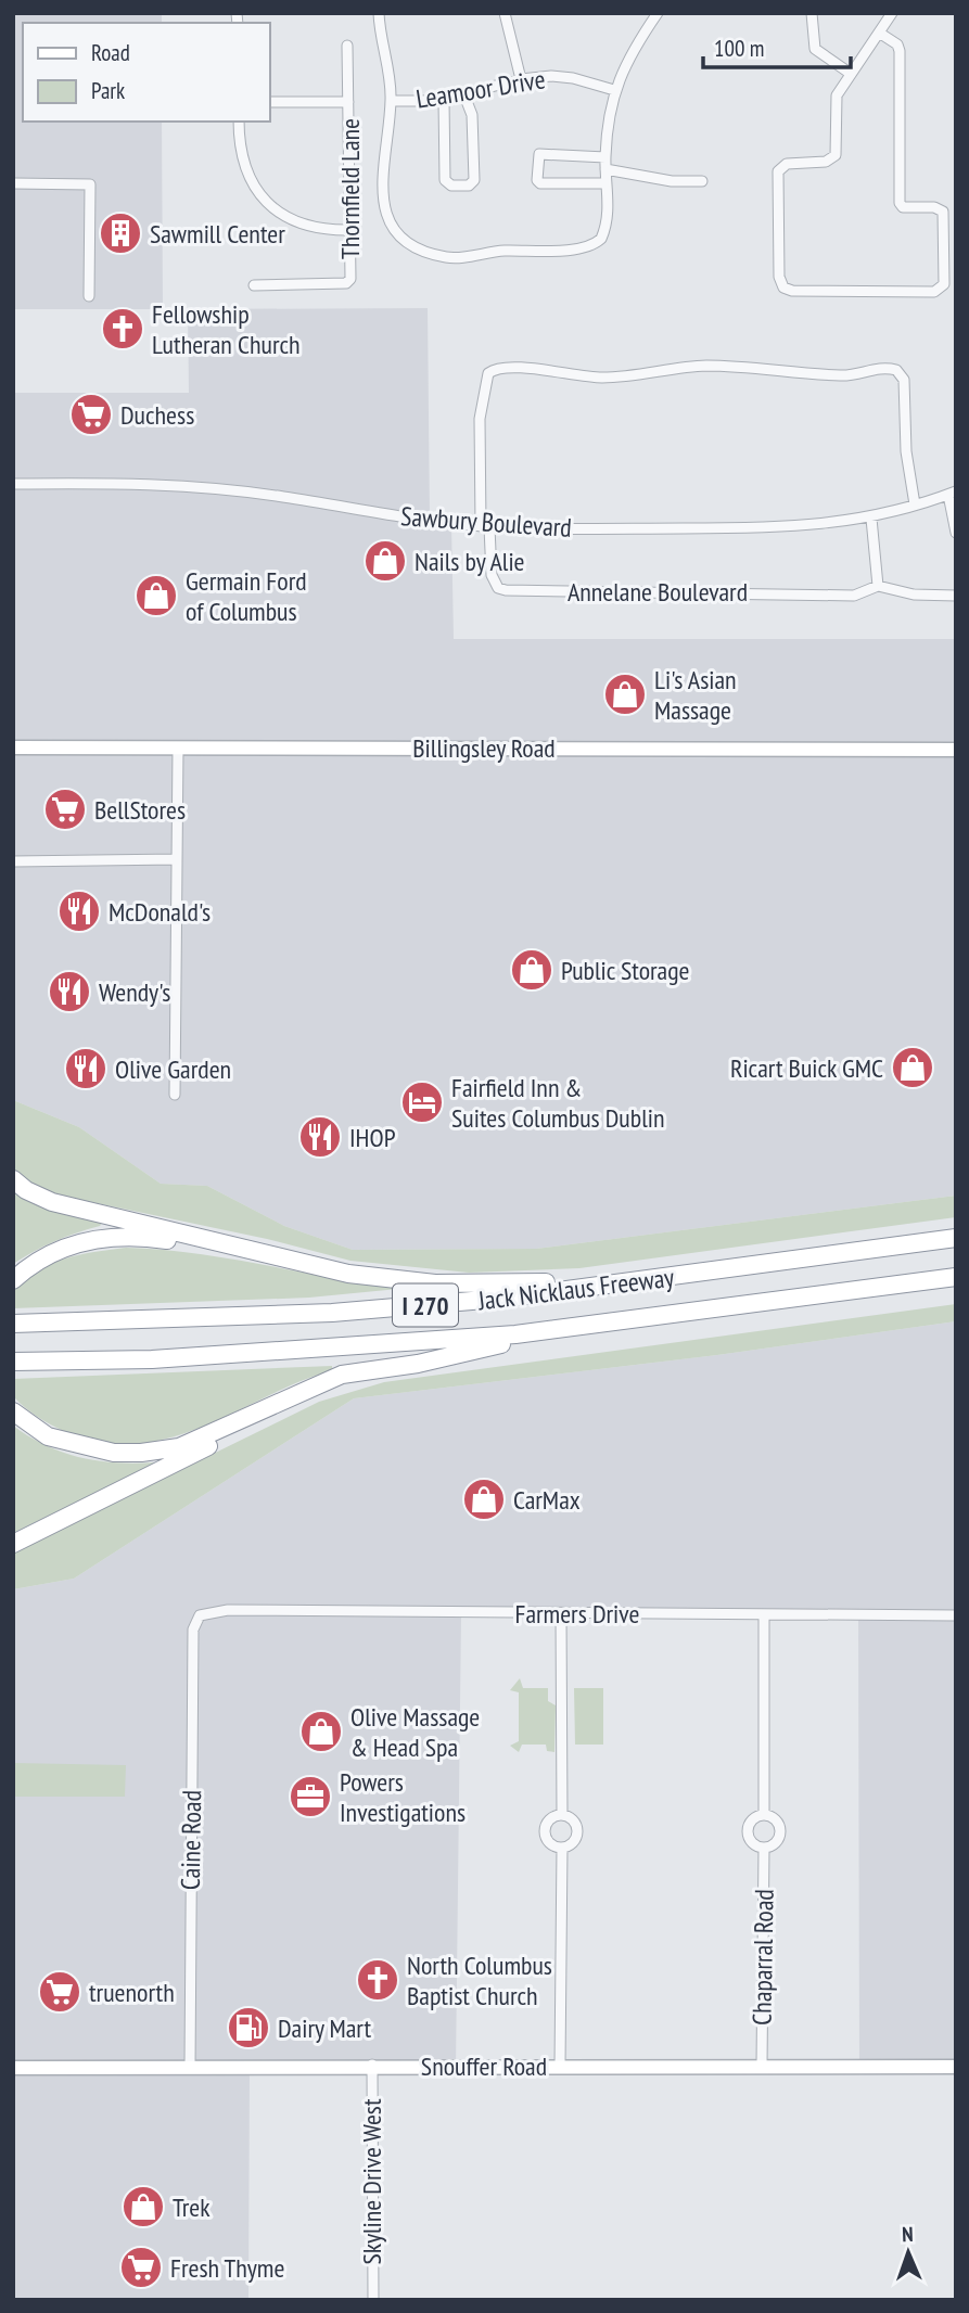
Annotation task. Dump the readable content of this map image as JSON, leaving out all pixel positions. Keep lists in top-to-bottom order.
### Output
{
  "streets": {
    "highway": ["Jack Nicklaus Freeway", "I 270"],
    "main road": ["Billingsley Road", "Snouffer Road"],
    "street": [
      "Leamoor Drive",
      "Thornfield Lane",
      "Sawbury Boulevard",
      "Annelane Boulevard",
      "Farmers Drive",
      "Caine Road",
      "Chaparral Road",
      "Skyline Drive West"
    ]
  },
  "crossings": [
    ["Sawbury Boulevard", "Annelane Boulevard"],
    ["Farmers Drive", "Caine Road"],
    ["Farmers Drive", "Chaparral Road"],
    ["Caine Road", "Snouffer Road"],
    ["Chaparral Road", "Snouffer Road"],
    ["Snouffer Road", "Skyline Drive West"]
  ],
  "places": {
    "building": ["Sawmill Center"],
    "church": ["Fellowship Lutheran Church", "North Columbus Baptist Church"],
    "supermarket": [
      "Duchess",
      "BellStores",
      "truenorth",
      "Fresh Thyme"
    ],
    "shop": [
      "Nails by Alie",
      "Germain Ford of Columbus",
      "Li's Asian Massage",
      "Public Storage",
      "Ricart Buick GMC",
      "CarMax",
      "Olive Massage & Head Spa",
      "Trek"
    ],
    "restaurant": [
      "McDonald's",
      "Wendy's",
      "Olive Garden",
      "IHOP"
    ],
    "hotel": ["Fairfield Inn & Suites Columbus Dublin"],
    "office": ["Powers Investigations"],
    "fuel station": ["Dairy Mart"]
  },
  "legend": ["Road", "Park"],
  "scale_bar": "100 m",
  "north": "top"
}
